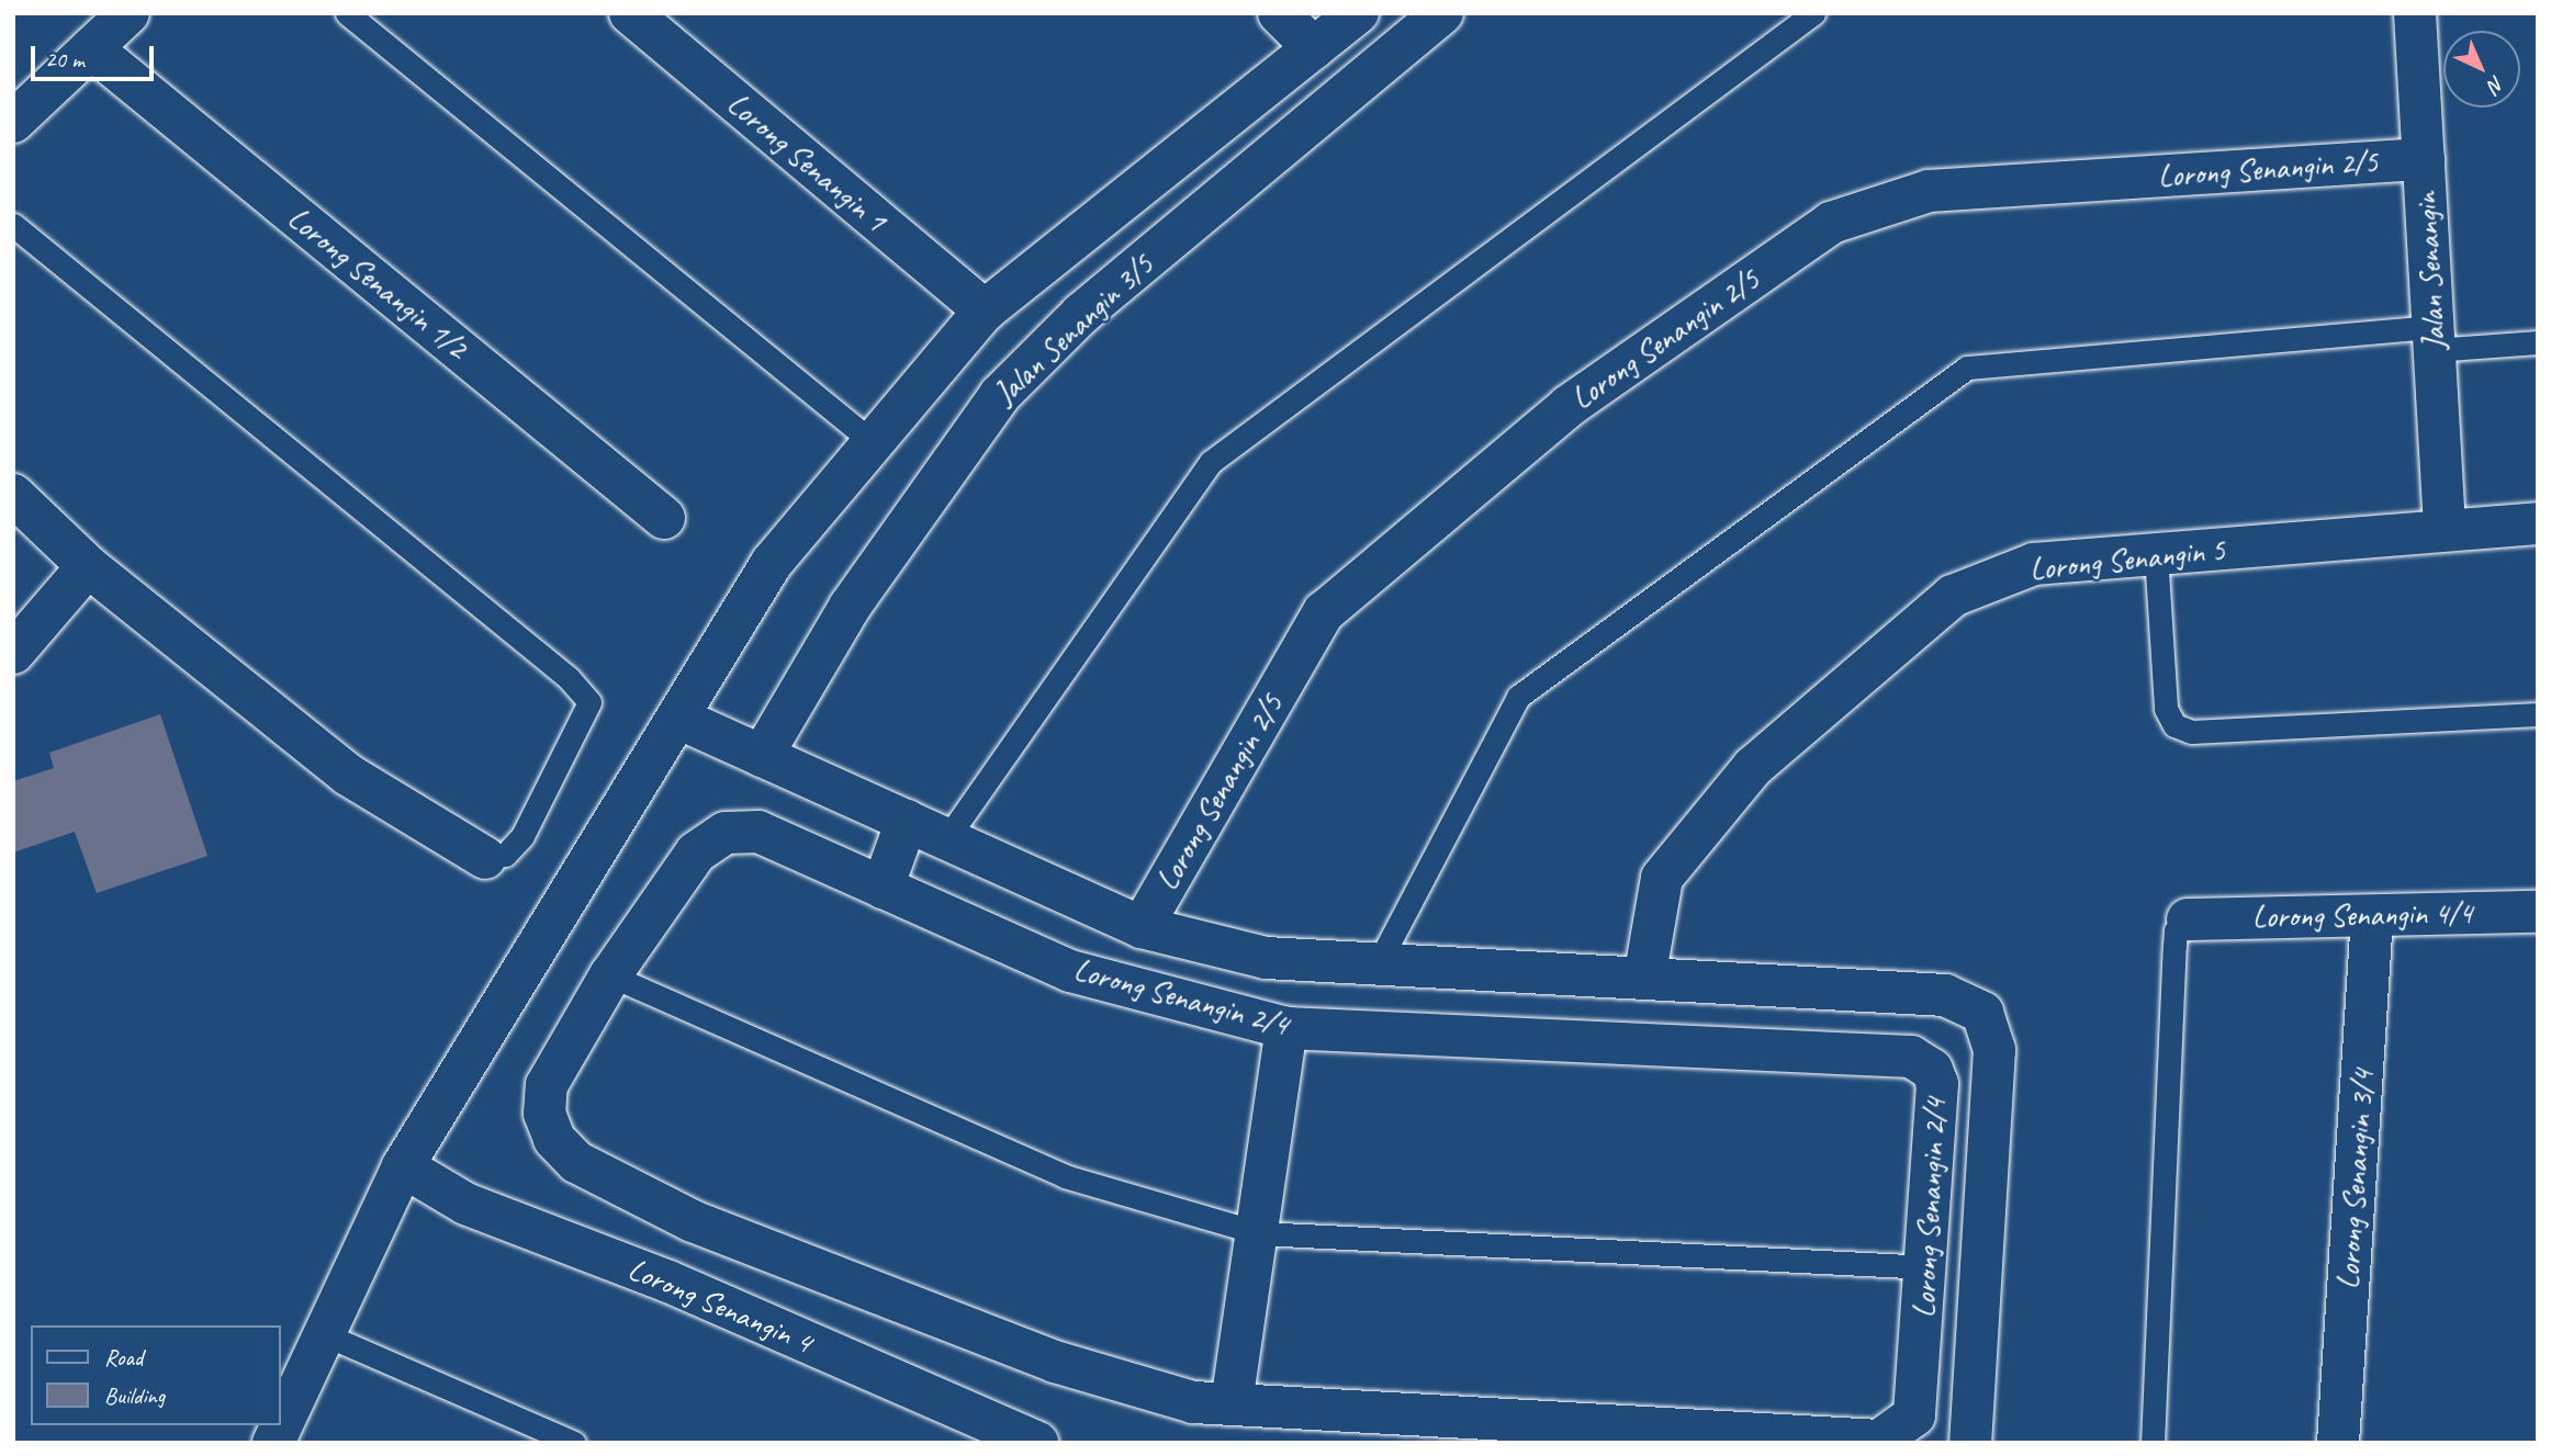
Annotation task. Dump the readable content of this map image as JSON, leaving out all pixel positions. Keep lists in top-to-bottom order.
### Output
{
  "streets": {
    "street": [
      "Lorong Senangin 1",
      "Lorong Senangin 2/5",
      "Jalan Senangin",
      "Lorong Senangin 1/2",
      "Jalan Senangin 3/5",
      "Lorong Senangin 5",
      "Lorong Senangin 4/4",
      "Lorong Senangin 2/4",
      "Lorong Senangin 3/4",
      "Lorong Senangin 4"
    ]
  },
  "crossings": [
    ["Lorong Senangin 2/5", "Jalan Senangin"],
    ["Lorong Senangin 2/5", "Lorong Senangin 2/4"],
    ["Jalan Senangin", "Lorong Senangin 5"],
    ["Jalan Senangin 3/5", "Lorong Senangin 2/4"],
    ["Lorong Senangin 5", "Lorong Senangin 2/4"],
    ["Lorong Senangin 4/4", "Lorong Senangin 3/4"]
  ],
  "legend": ["Road", "Building"],
  "scale_bar": "20 m",
  "north": "bottom right"
}
